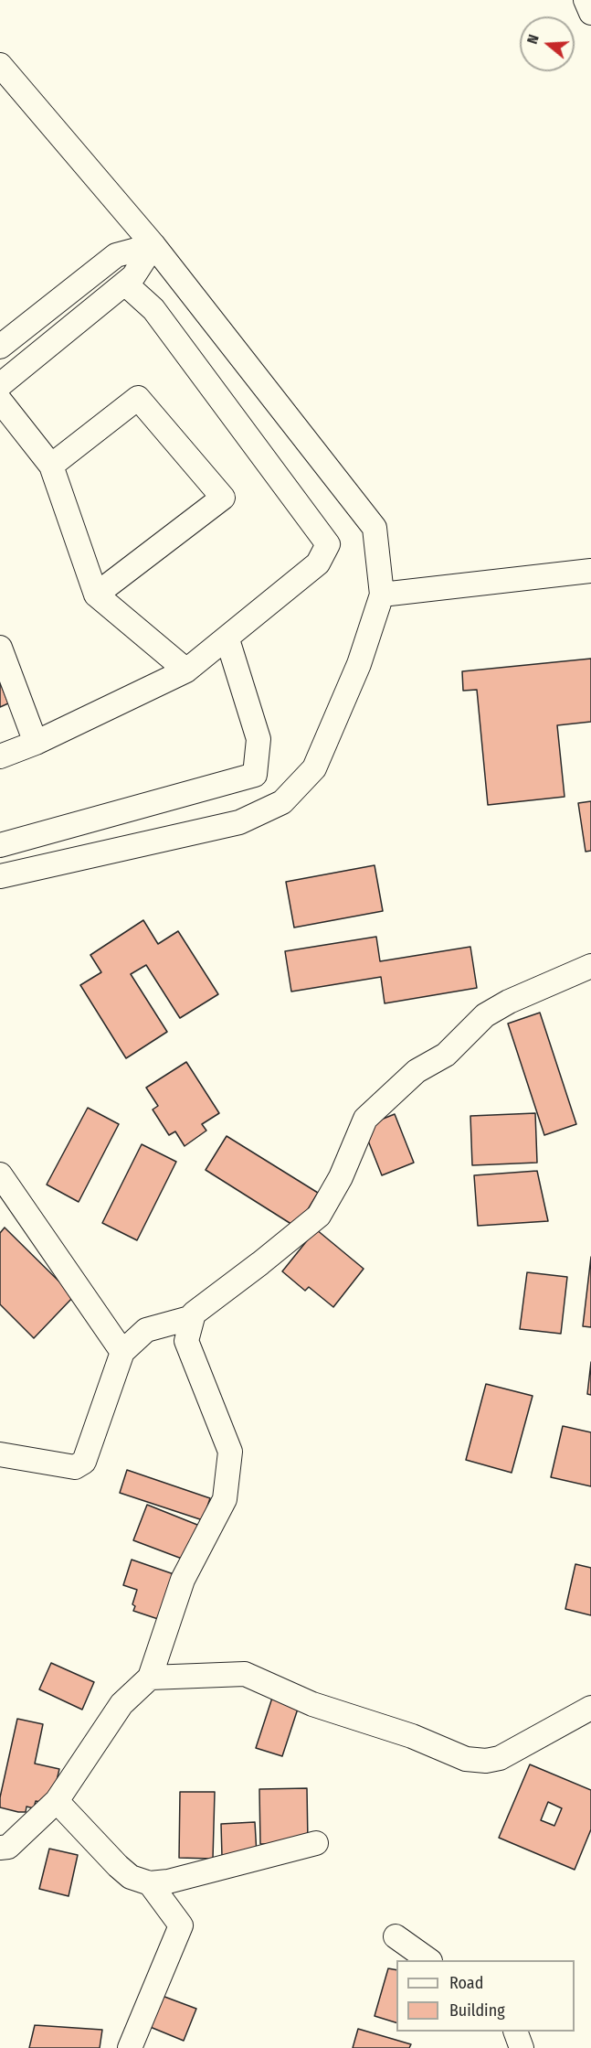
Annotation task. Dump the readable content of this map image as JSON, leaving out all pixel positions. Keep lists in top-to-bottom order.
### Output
{
  "legend": ["Road", "Building"],
  "north": "left"
}
